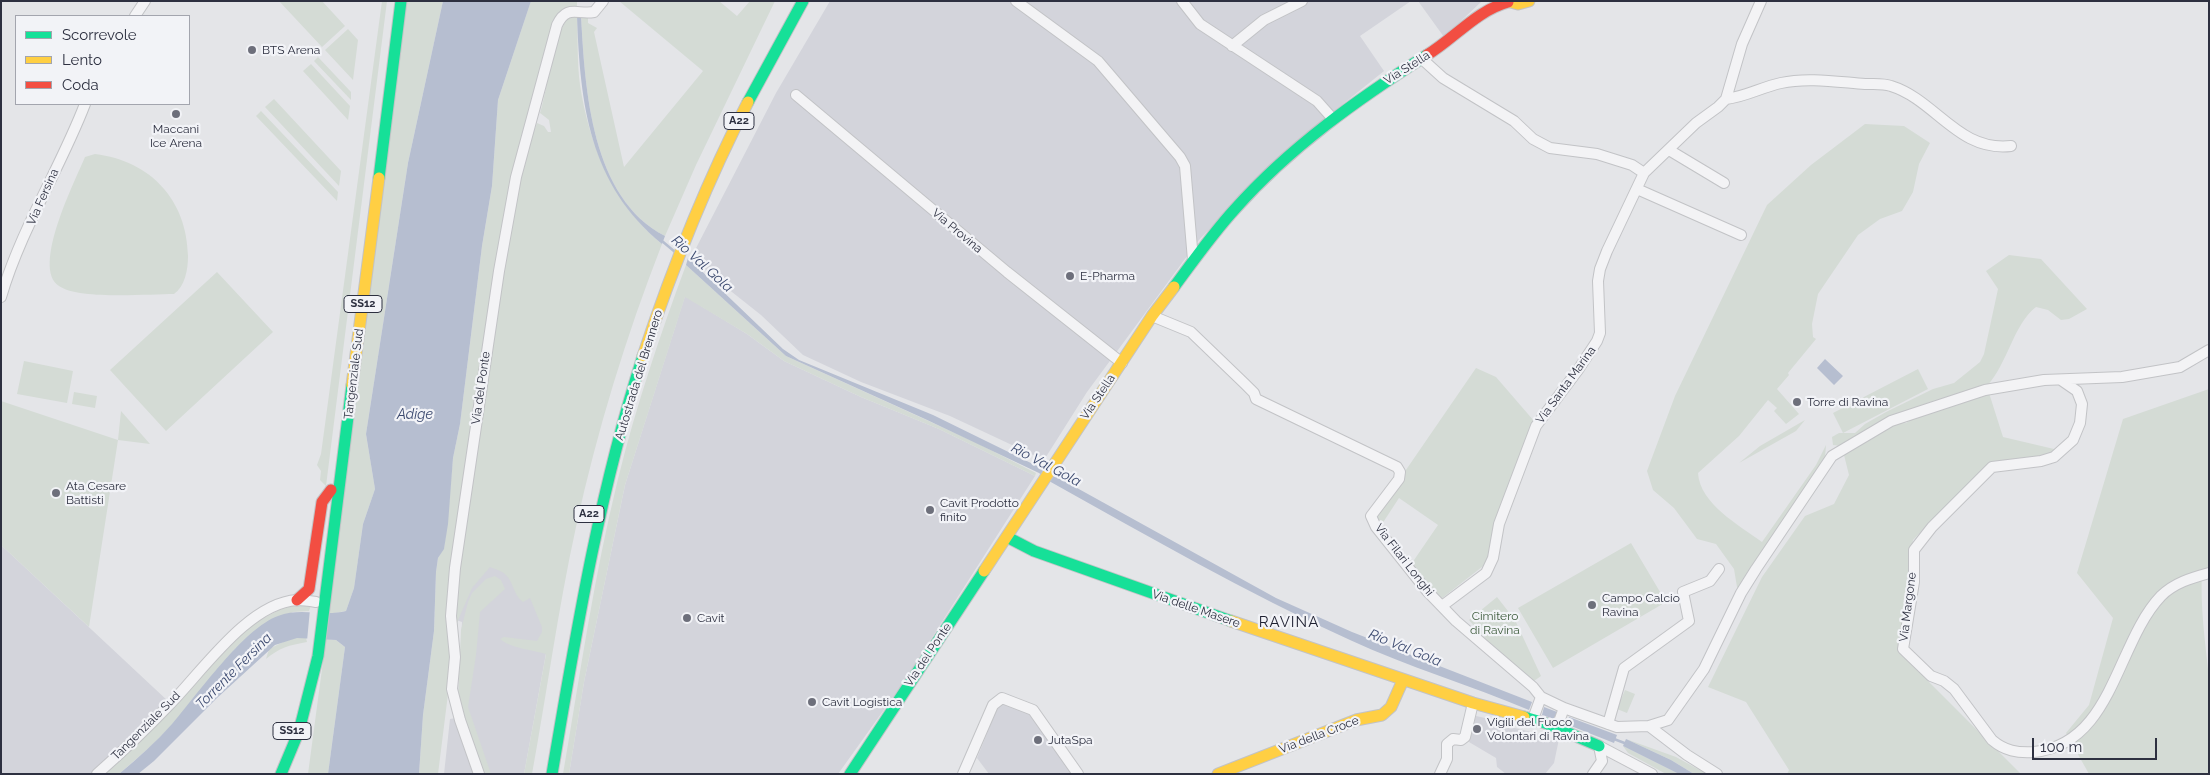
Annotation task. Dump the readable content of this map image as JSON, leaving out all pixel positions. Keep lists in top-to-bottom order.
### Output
{
  "streets": {
    "main road": [
      "Via Stella",
      "A22",
      "SS12",
      "Tangenziale Sud",
      "Autostrada del Brennero",
      "Via del Ponte",
      "Via delle Masere",
      "Via della Croce"
    ],
    "street": [
      "Via Fersina",
      "Via Provina",
      "Via Santa Marina",
      "Via Filari Longhi",
      "Via Margone"
    ]
  },
  "crossings": [
    ["Via Stella", "Via Provina"],
    ["Via Stella", "Via del Ponte"],
    ["Via Stella", "Via Filari Longhi"],
    ["Via Stella", "Via delle Masere"],
    ["SS12", "Tangenziale Sud"],
    ["Via Santa Marina", "Via Filari Longhi"],
    ["Via del Ponte", "Via delle Masere"],
    ["Via Filari Longhi", "Via delle Masere"],
    ["Via delle Masere", "Via della Croce"]
  ],
  "districts": ["RAVINA"],
  "water": ["Rio Val Gola", "Adige", "Torrente Fersina"],
  "parks": ["Cimitero di Ravina"],
  "places": [
    "BTS Arena",
    "Maccani Ice Arena",
    "E-Pharma",
    "Torre di Ravina",
    "Ata Cesare Battisti",
    "Cavit Prodotto finito",
    "Campo Calcio Ravina",
    "Cavit",
    "Cavit Logistica",
    "Vigili del Fuoco Volontari di Ravina",
    "JutaSpa"
  ],
  "legend": ["Scorrevole", "Lento", "Coda"],
  "scale_bar": "100 m"
}
